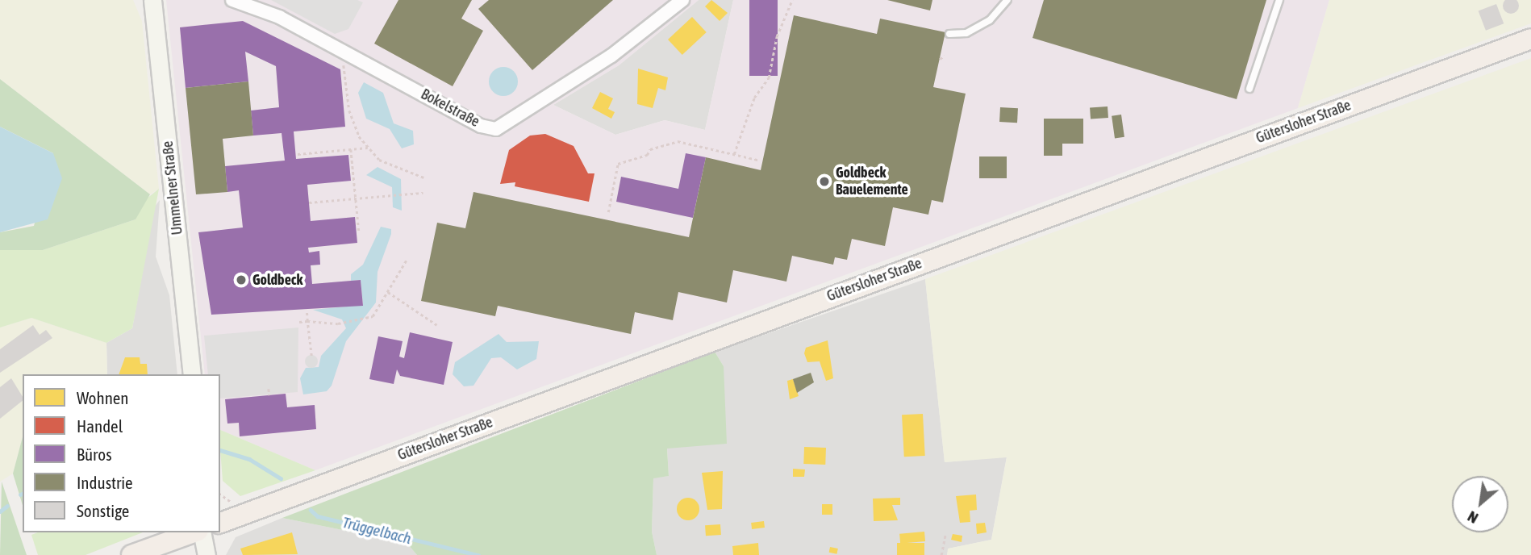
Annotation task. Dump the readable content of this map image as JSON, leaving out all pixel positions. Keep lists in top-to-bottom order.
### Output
{
  "streets": {
    "main road": ["Gütersloher Straße", "Ummelner Straße"],
    "street": ["Bokelstraße"]
  },
  "water": ["Trüggelbach"],
  "places": ["Goldbeck Bauelemente", "Goldbeck"],
  "legend": [
    "Wohnen",
    "Handel",
    "Büros",
    "Industrie",
    "Sonstige"
  ],
  "north": "bottom left"
}
